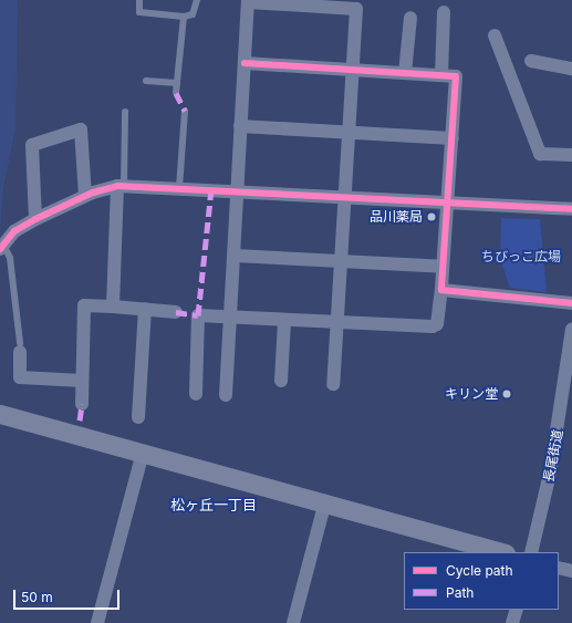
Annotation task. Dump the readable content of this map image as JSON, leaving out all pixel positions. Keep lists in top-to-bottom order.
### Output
{
  "streets": {
    "street": ["長尾街道"]
  },
  "districts": ["松ヶ丘一丁目"],
  "parks": ["ちびっこ広場"],
  "places": ["品川薬局", "キリン堂"],
  "legend": ["Cycle path", "Path"],
  "scale_bar": "50 m"
}
